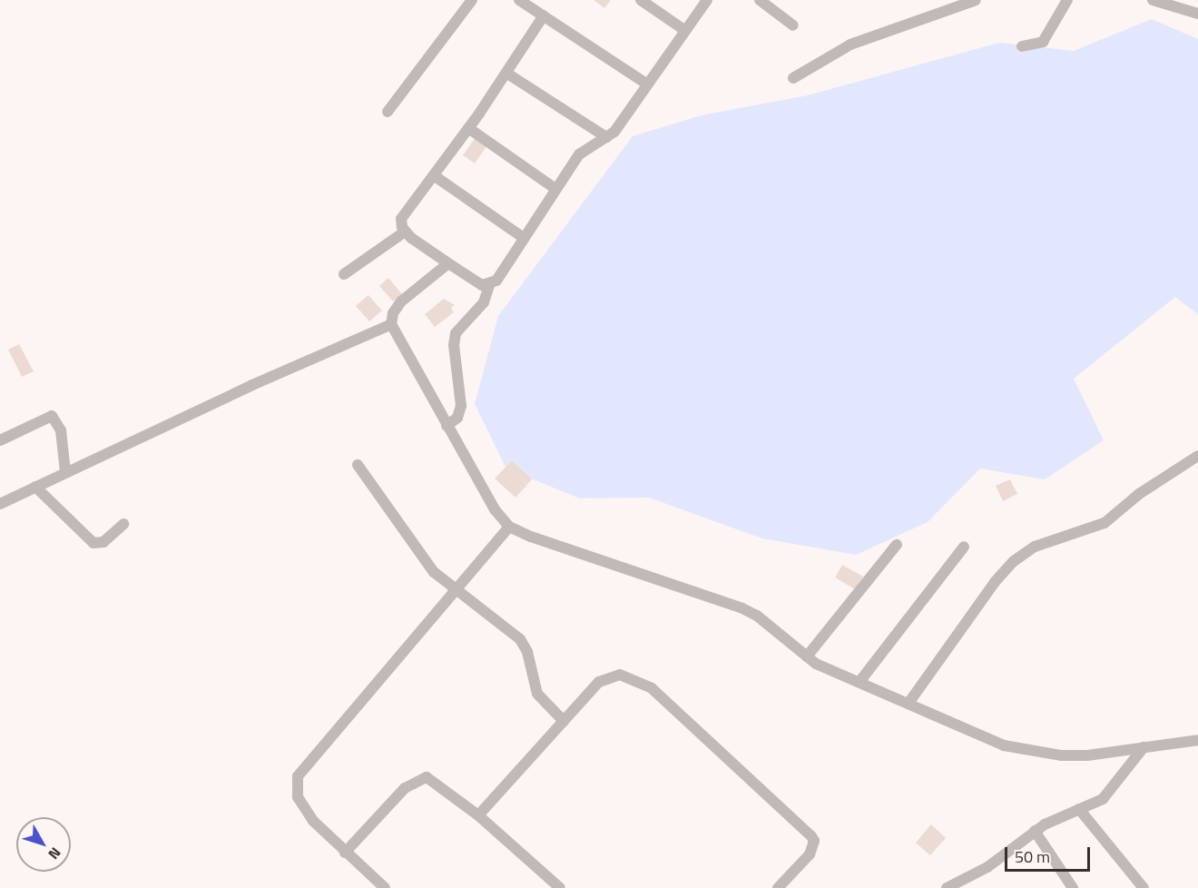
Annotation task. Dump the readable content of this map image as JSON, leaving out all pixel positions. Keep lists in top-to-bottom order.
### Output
{
  "scale_bar": "50 m",
  "north": "bottom right"
}
